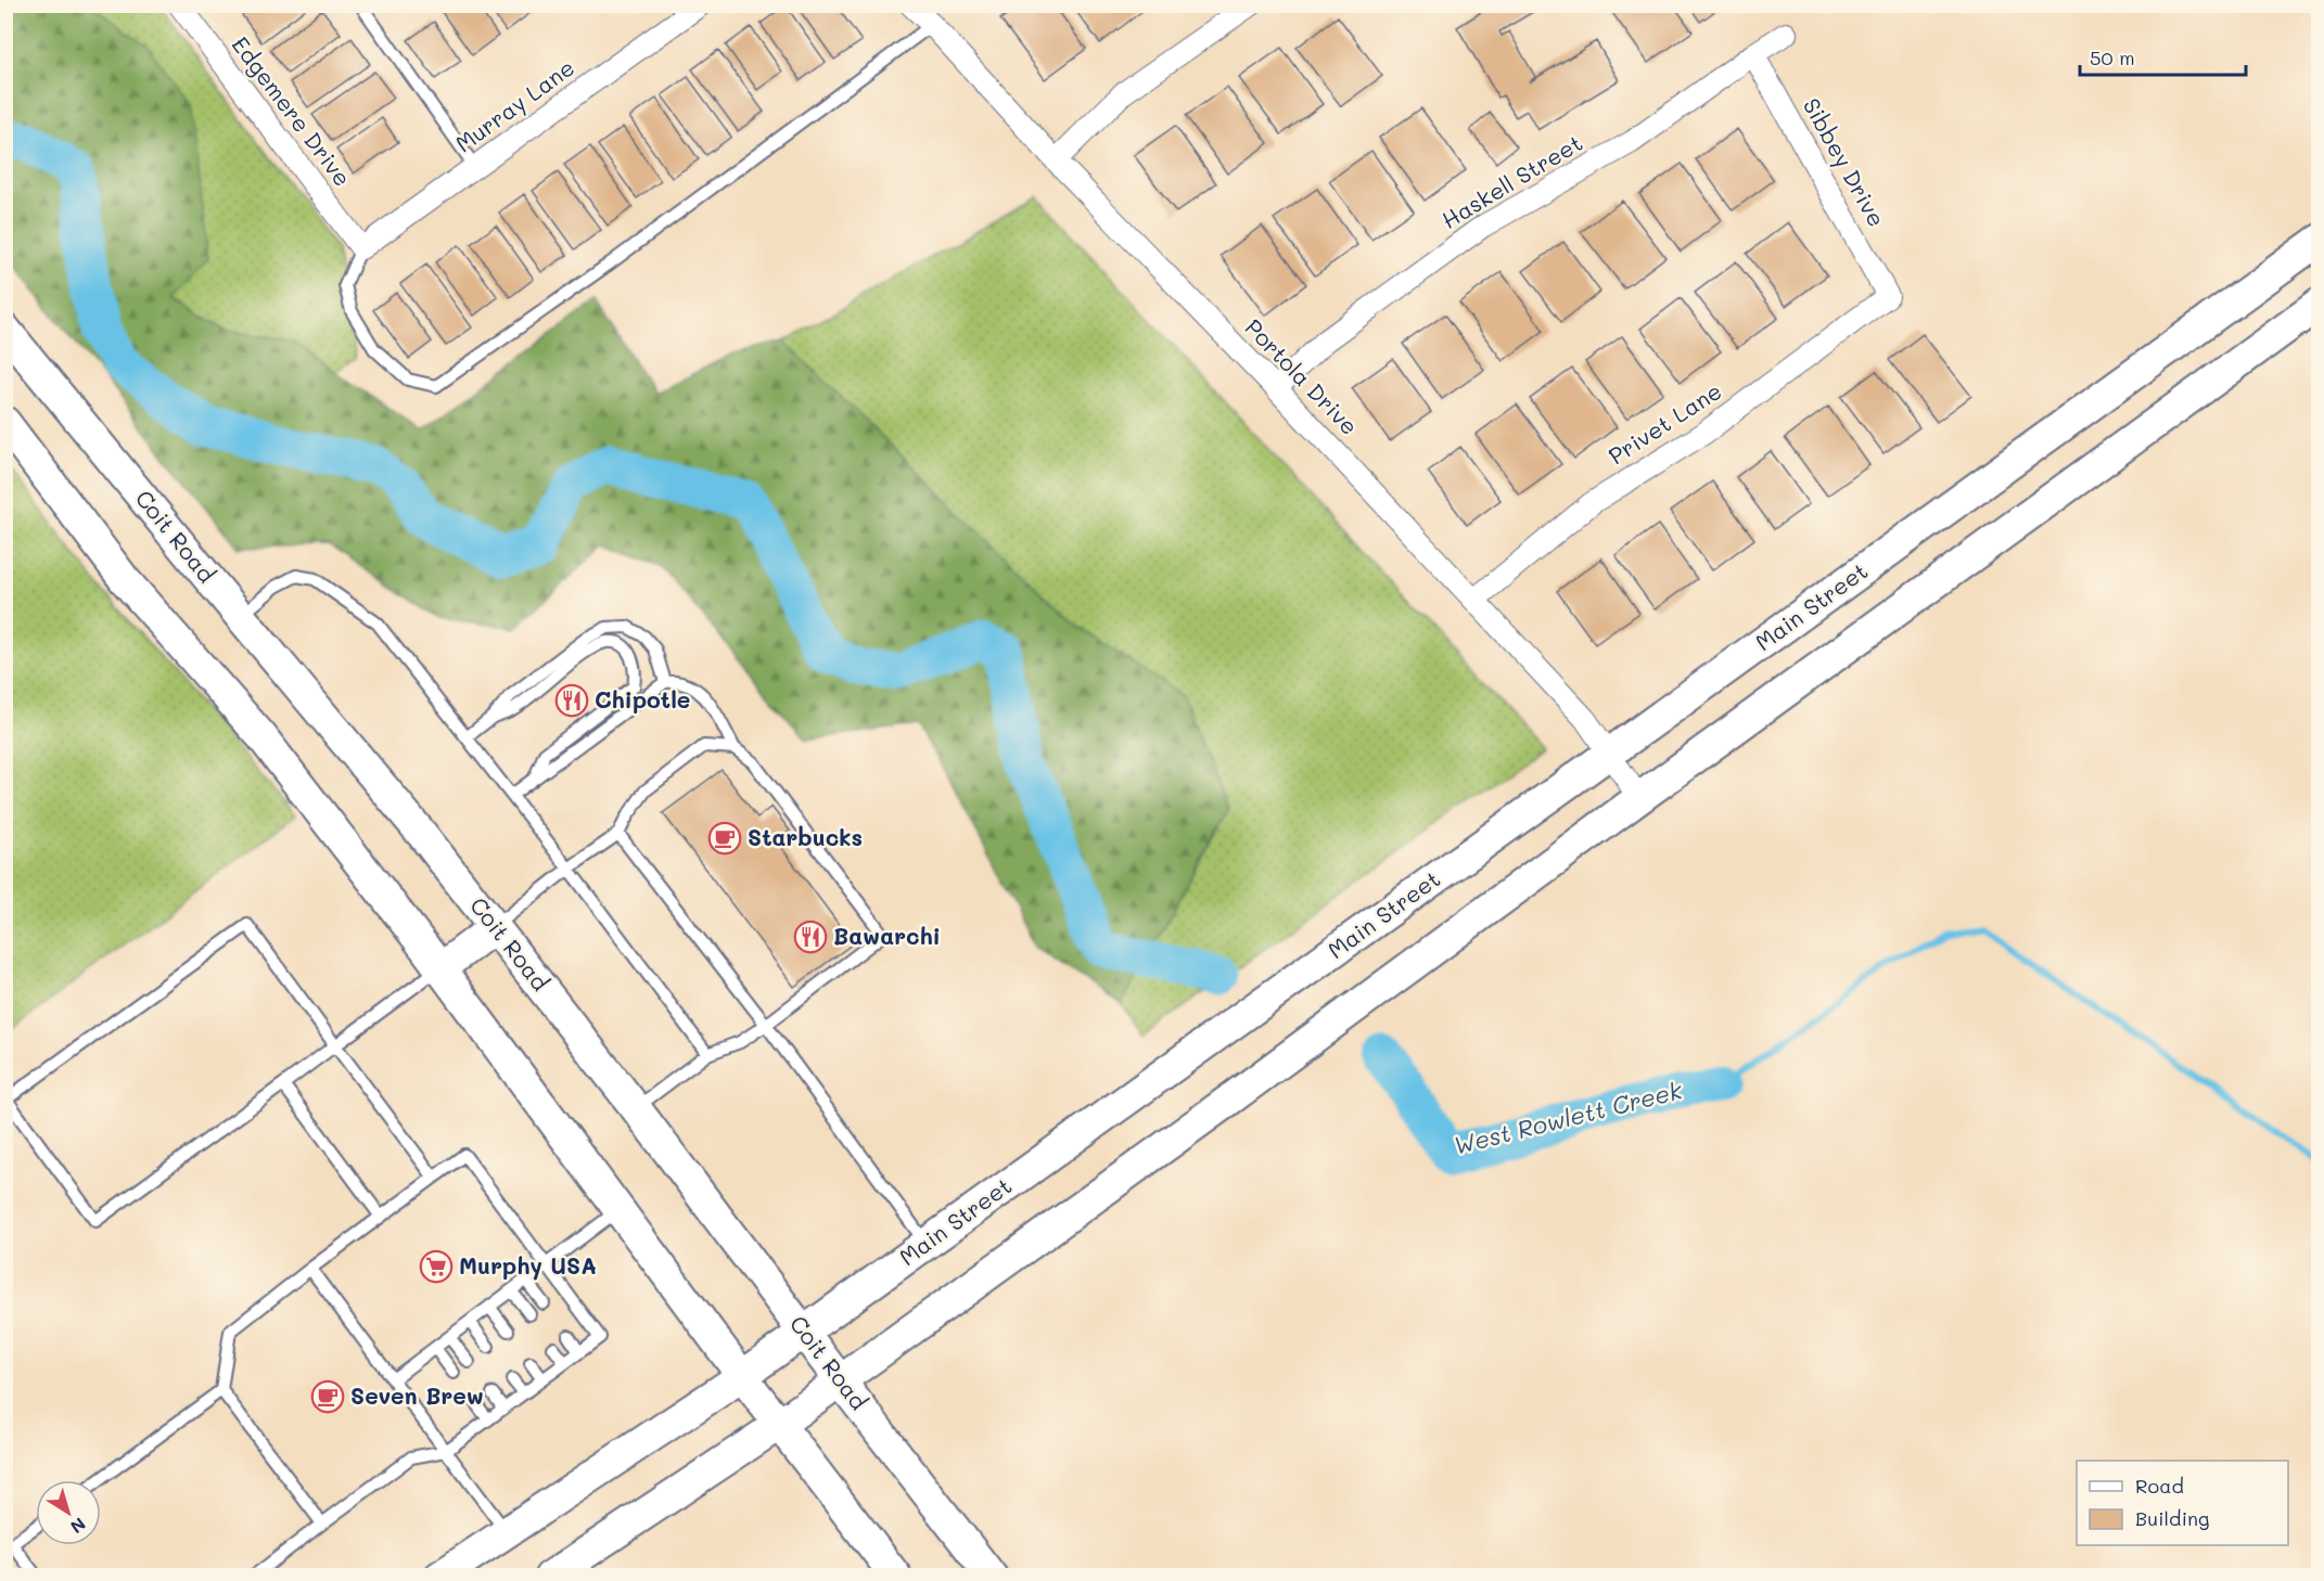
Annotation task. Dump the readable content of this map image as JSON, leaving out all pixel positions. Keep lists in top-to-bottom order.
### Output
{
  "streets": {
    "main road": ["Coit Road", "Main Street"],
    "street": [
      "Murray Lane",
      "Edgemere Drive",
      "Sibbey Drive",
      "Haskell Street",
      "Portola Drive",
      "Privet Lane"
    ]
  },
  "crossings": [
    ["Murray Lane", "Edgemere Drive"],
    ["Sibbey Drive", "Haskell Street"],
    ["Sibbey Drive", "Privet Lane"],
    ["Haskell Street", "Portola Drive"],
    ["Portola Drive", "Privet Lane"],
    ["Portola Drive", "Main Street"],
    ["Coit Road", "Main Street"]
  ],
  "water": ["West Rowlett Creek"],
  "places": {
    "restaurant": ["Chipotle", "Bawarchi"],
    "cafe": ["Starbucks", "Seven Brew"],
    "supermarket": ["Murphy USA"]
  },
  "legend": ["Road", "Building"],
  "scale_bar": "50 m",
  "north": "bottom right"
}
